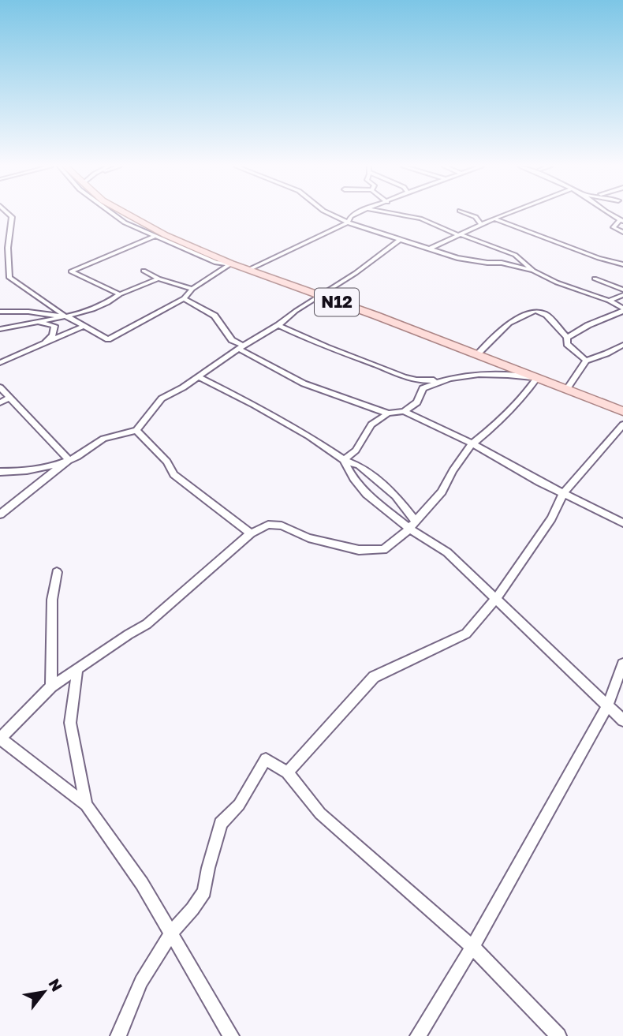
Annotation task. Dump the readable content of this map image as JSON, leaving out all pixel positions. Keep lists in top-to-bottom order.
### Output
{
  "streets": {
    "main road": ["N12"]
  },
  "north": "top right"
}
